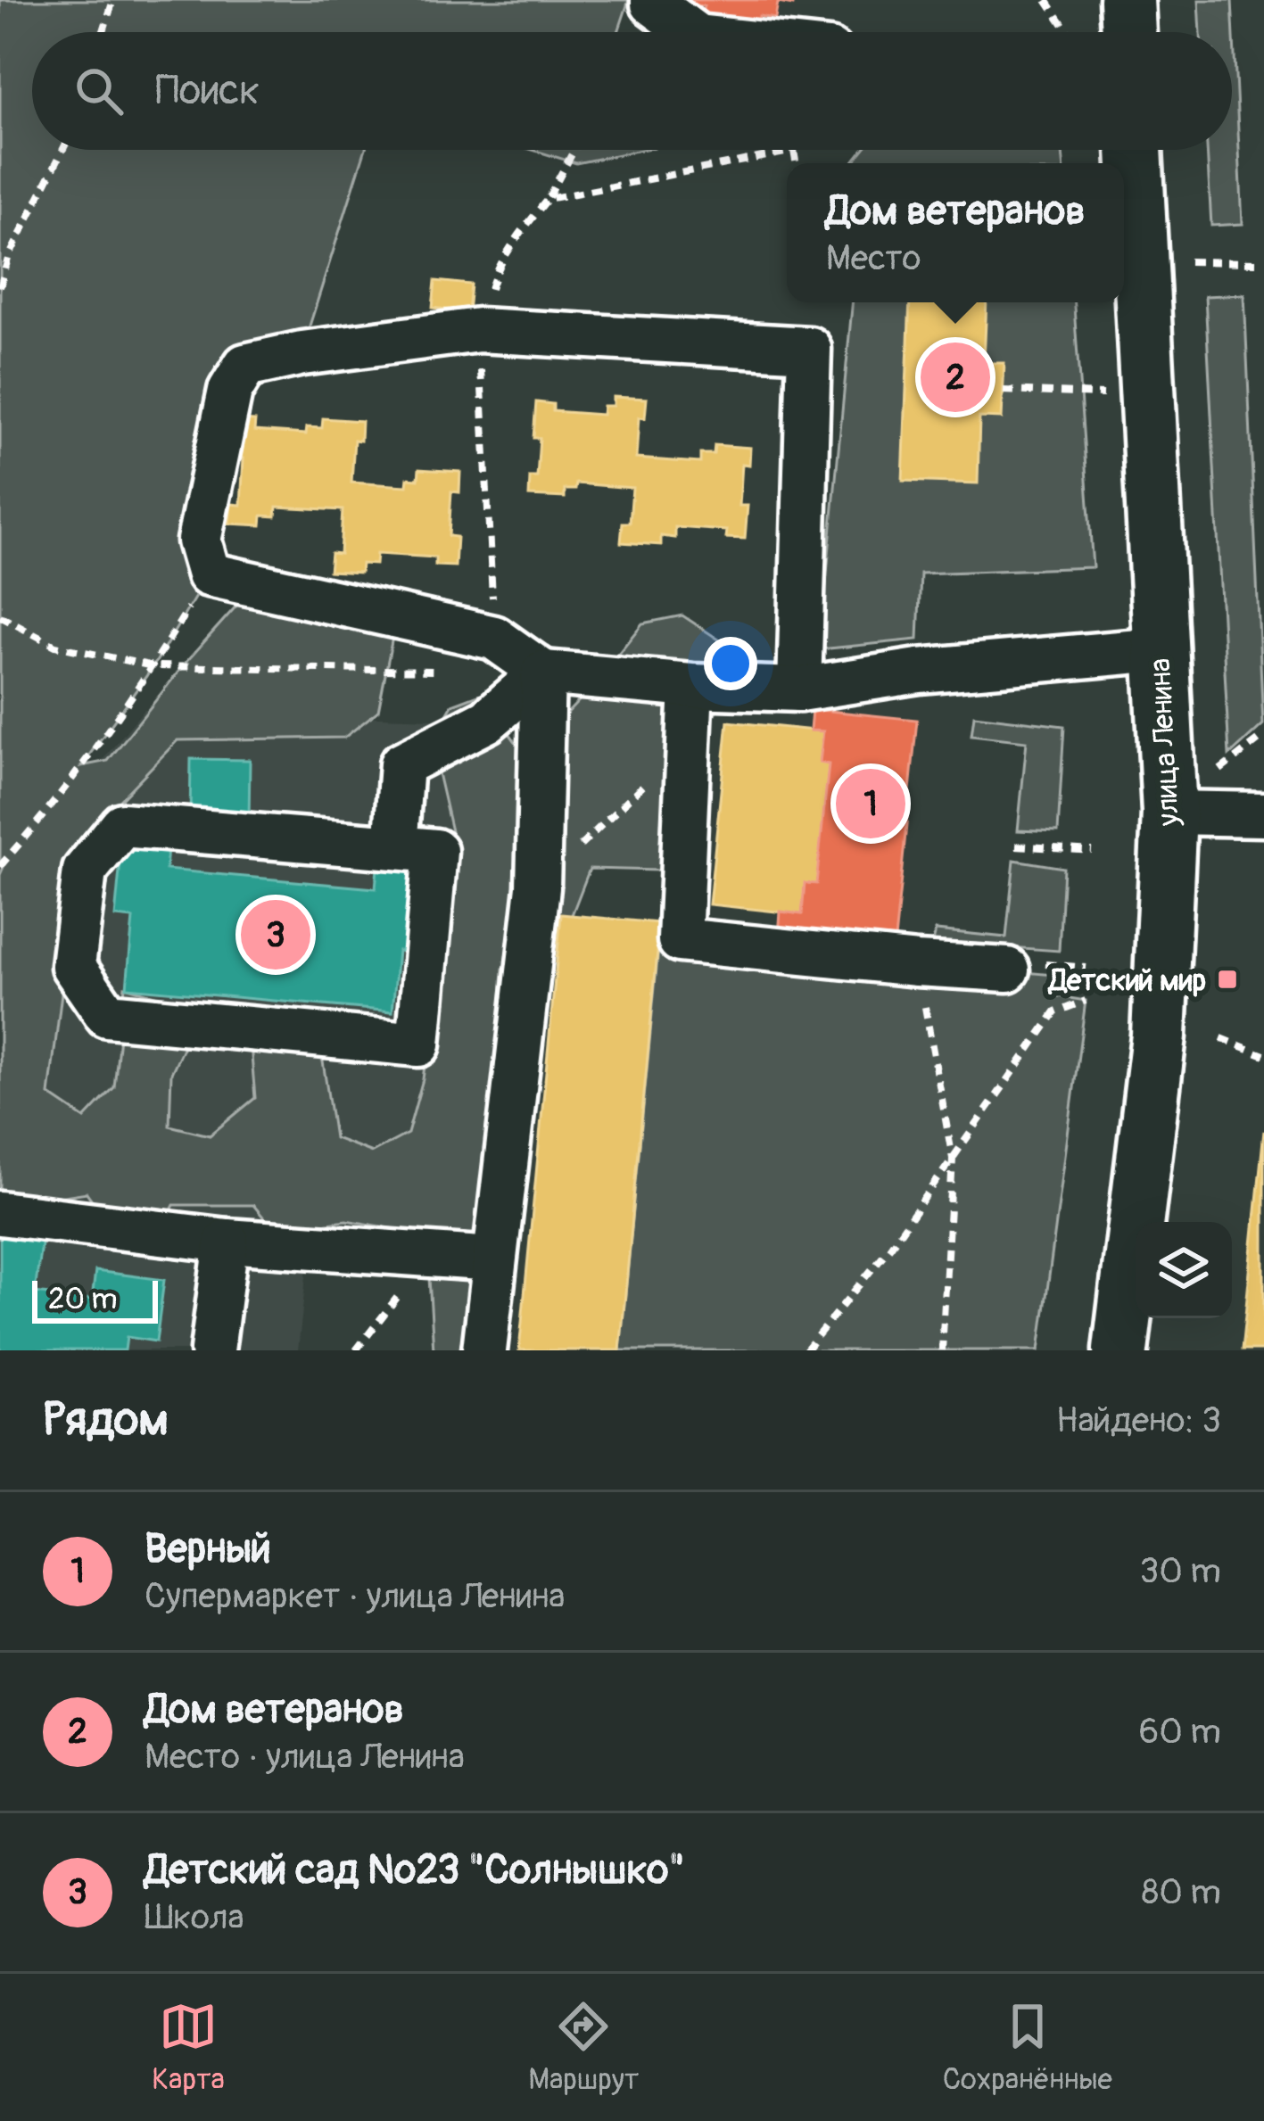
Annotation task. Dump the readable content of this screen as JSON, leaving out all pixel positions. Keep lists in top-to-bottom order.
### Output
{
  "streets": {
    "main road": ["улица Ленина"]
  },
  "places": {
    "transit": ["Детский мир"]
  },
  "scale_bar": "20 m",
  "page": {
    "search": "Поиск",
    "popup": ["Дом ветеранов", "Место"],
    "pins": ["2", "1", "3"],
    "scale": "20 m",
    "heading": ["Рядом", "Найдено: 3"],
    "list": [
      {
        "mark": "1",
        "name": "Верный",
        "note": "Супермаркет · улица Ленина",
        "value": "30 m"
      },
      {
        "mark": "2",
        "name": "Дом ветеранов",
        "note": "Место · улица Ленина",
        "value": "60 m"
      },
      {
        "mark": "3",
        "name": "Детский сад №23 \"Солнышко\"",
        "note": "Школа",
        "value": "80 m"
      }
    ],
    "nav": ["Карта", "Маршрут", "Сохранённые"]
  }
}
